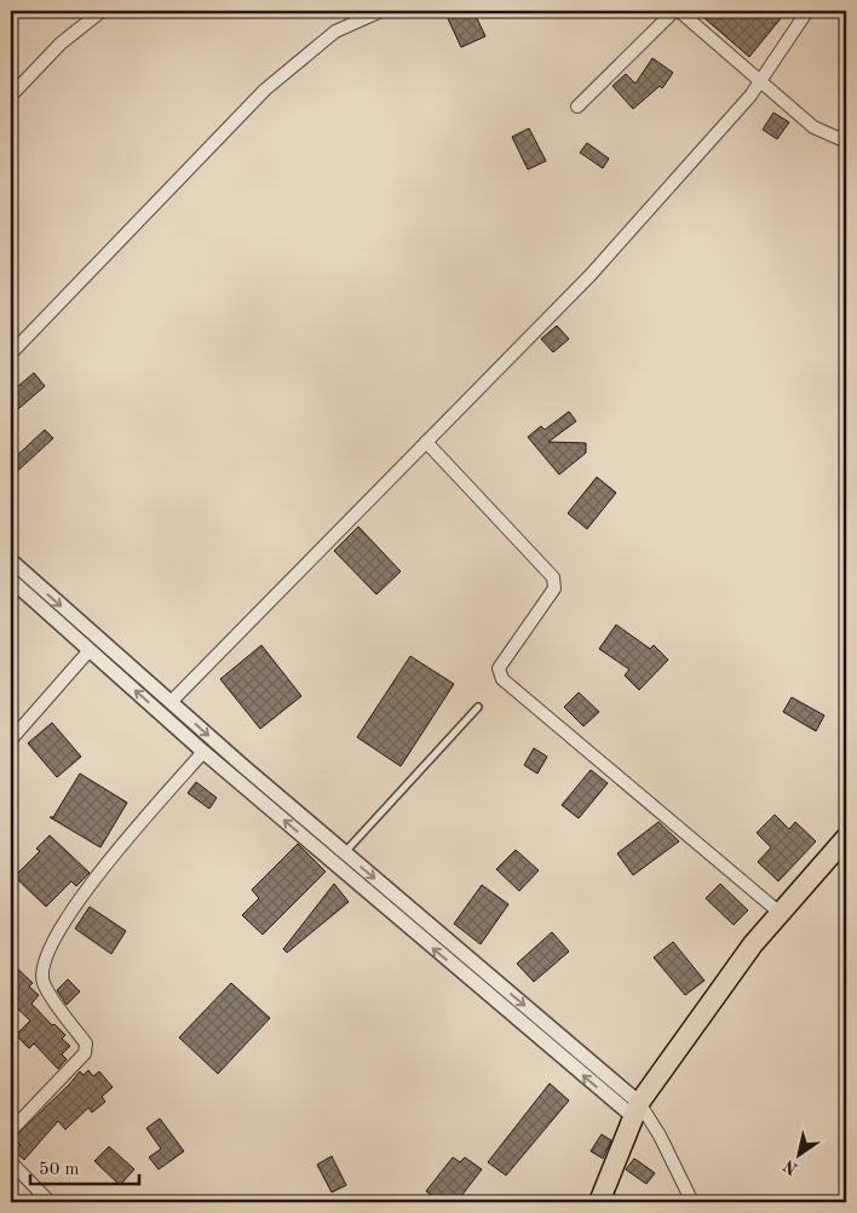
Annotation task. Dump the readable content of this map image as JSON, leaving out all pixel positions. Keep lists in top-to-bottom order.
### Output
{
  "scale_bar": "50 m",
  "north": "bottom left"
}
